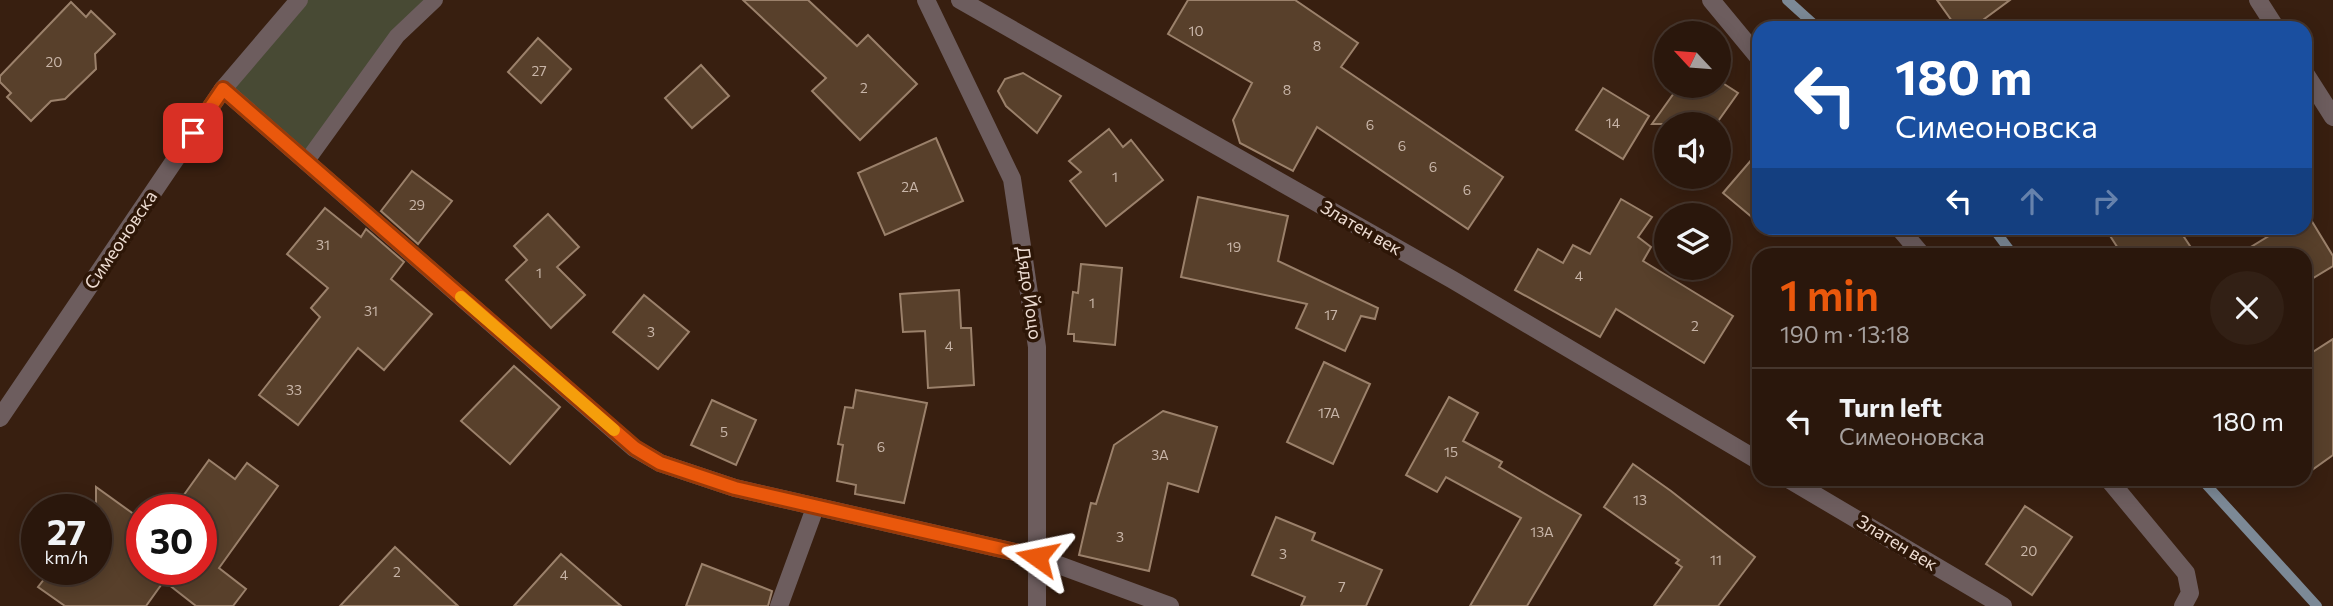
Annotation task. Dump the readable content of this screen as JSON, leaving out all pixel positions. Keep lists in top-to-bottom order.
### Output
{
  "streets": {
    "street": ["Златен век", "Симеоновска", "Дядо Йоцо"]
  },
  "house_numbers": [
    "10",
    "8",
    "20",
    "27",
    "2",
    "8",
    "14",
    "6",
    "6",
    "6",
    "1",
    "2А",
    "6",
    "29",
    "31",
    "19",
    "1",
    "4",
    "1",
    "31",
    "17",
    "2",
    "3",
    "4",
    "33",
    "17А",
    "5",
    "6",
    "15",
    "3А",
    "13",
    "13А",
    "3",
    "20",
    "3",
    "11",
    "2",
    "4",
    "7"
  ],
  "north": "top left",
  "page": {
    "turn": ["180 m", "Симеоновска"],
    "heading": ["1 min", "190 m · 13:18"],
    "list": [
      {
        "name": "Turn left",
        "note": "Симеоновска",
        "value": "180 m"
      }
    ],
    "speed": "27 km/h",
    "limit": "30"
  }
}
